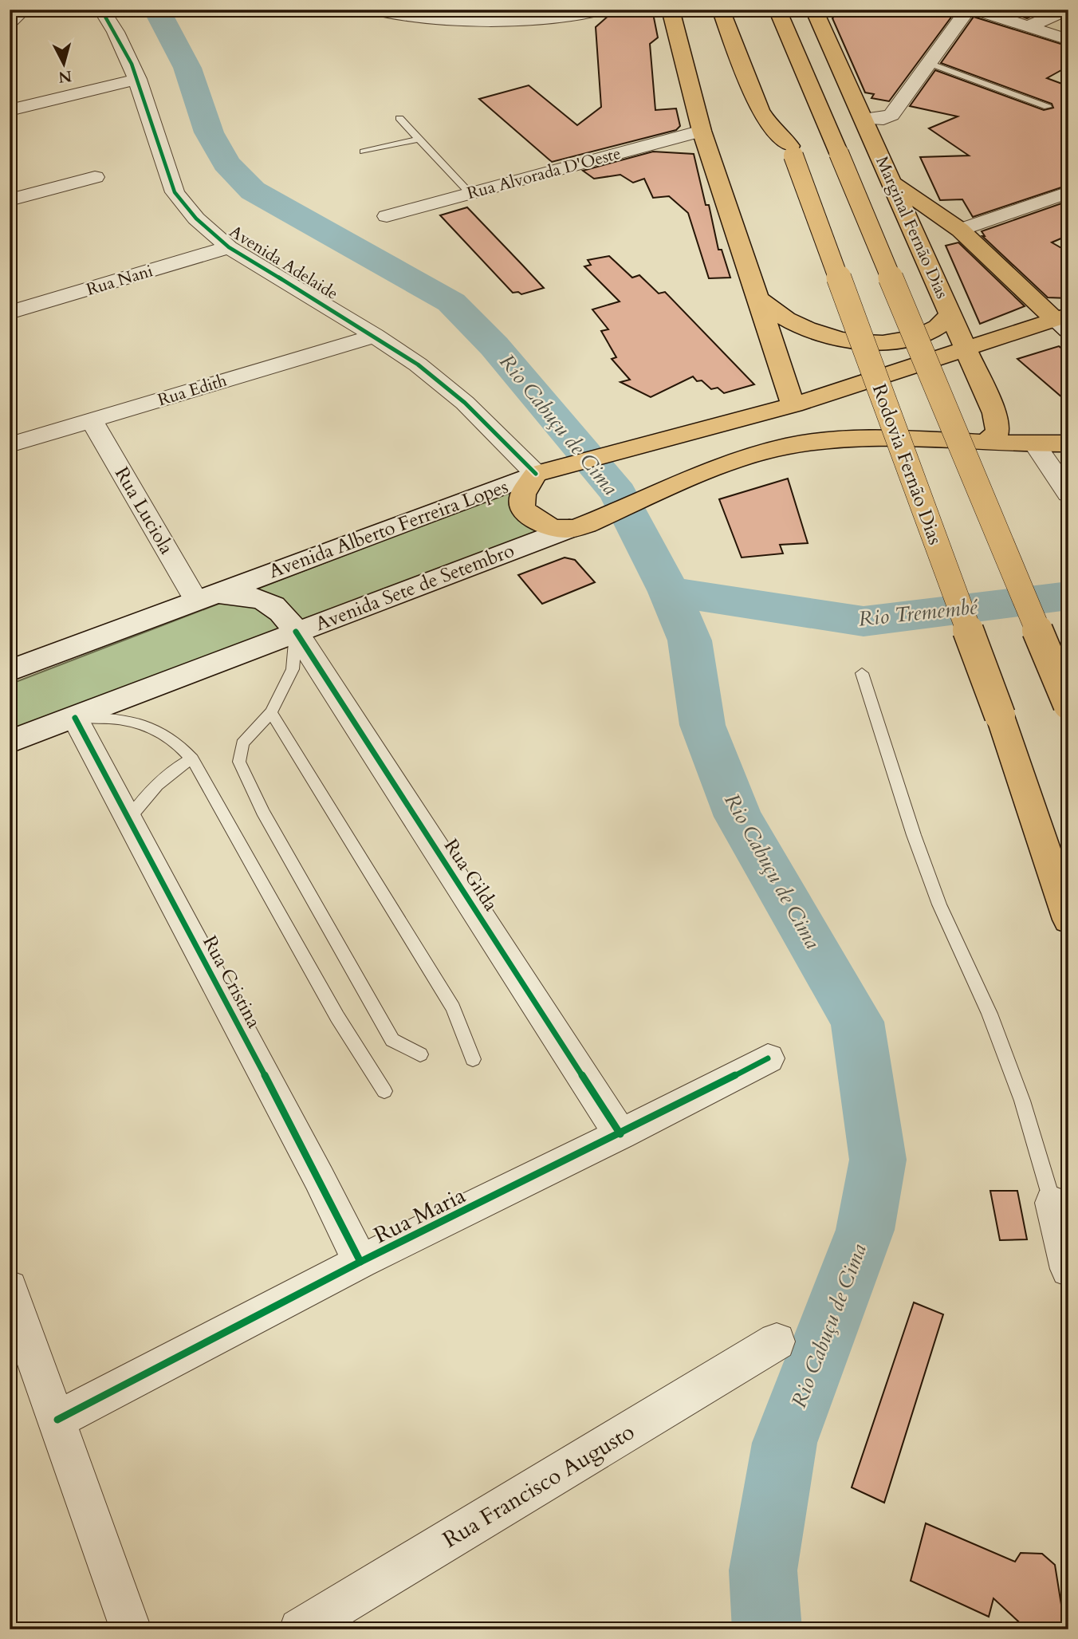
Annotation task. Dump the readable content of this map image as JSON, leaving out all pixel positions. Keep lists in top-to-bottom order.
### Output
{
  "streets": {
    "main road": [
      "Marginal Fernão Dias",
      "Rodovia Fernão Dias",
      "Avenida Alberto Ferreira Lopes",
      "Avenida Sete de Setembro"
    ],
    "street": [
      "Rua Alvorada D'Oeste",
      "Avenida Adelaide",
      "Rua Nani",
      "Rua Edith",
      "Rua Luciola",
      "Rua Gilda",
      "Rua Cristina",
      "Rua Maria",
      "Rua Francisco Augusto"
    ]
  },
  "crossings": [
    ["Marginal Fernão Dias", "Avenida Alberto Ferreira Lopes"],
    ["Avenida Adelaide", "Rua Nani"],
    ["Avenida Adelaide", "Rua Edith"],
    ["Avenida Adelaide", "Avenida Alberto Ferreira Lopes"],
    ["Rua Edith", "Rua Luciola"],
    ["Rua Luciola", "Avenida Alberto Ferreira Lopes"],
    ["Avenida Sete de Setembro", "Rua Gilda"],
    ["Avenida Sete de Setembro", "Rua Cristina"],
    ["Rua Gilda", "Rua Maria"],
    ["Rua Cristina", "Rua Maria"]
  ],
  "water": ["Rio Cabuçu de Cima", "Rio Tremembé"],
  "north": "bottom"
}
